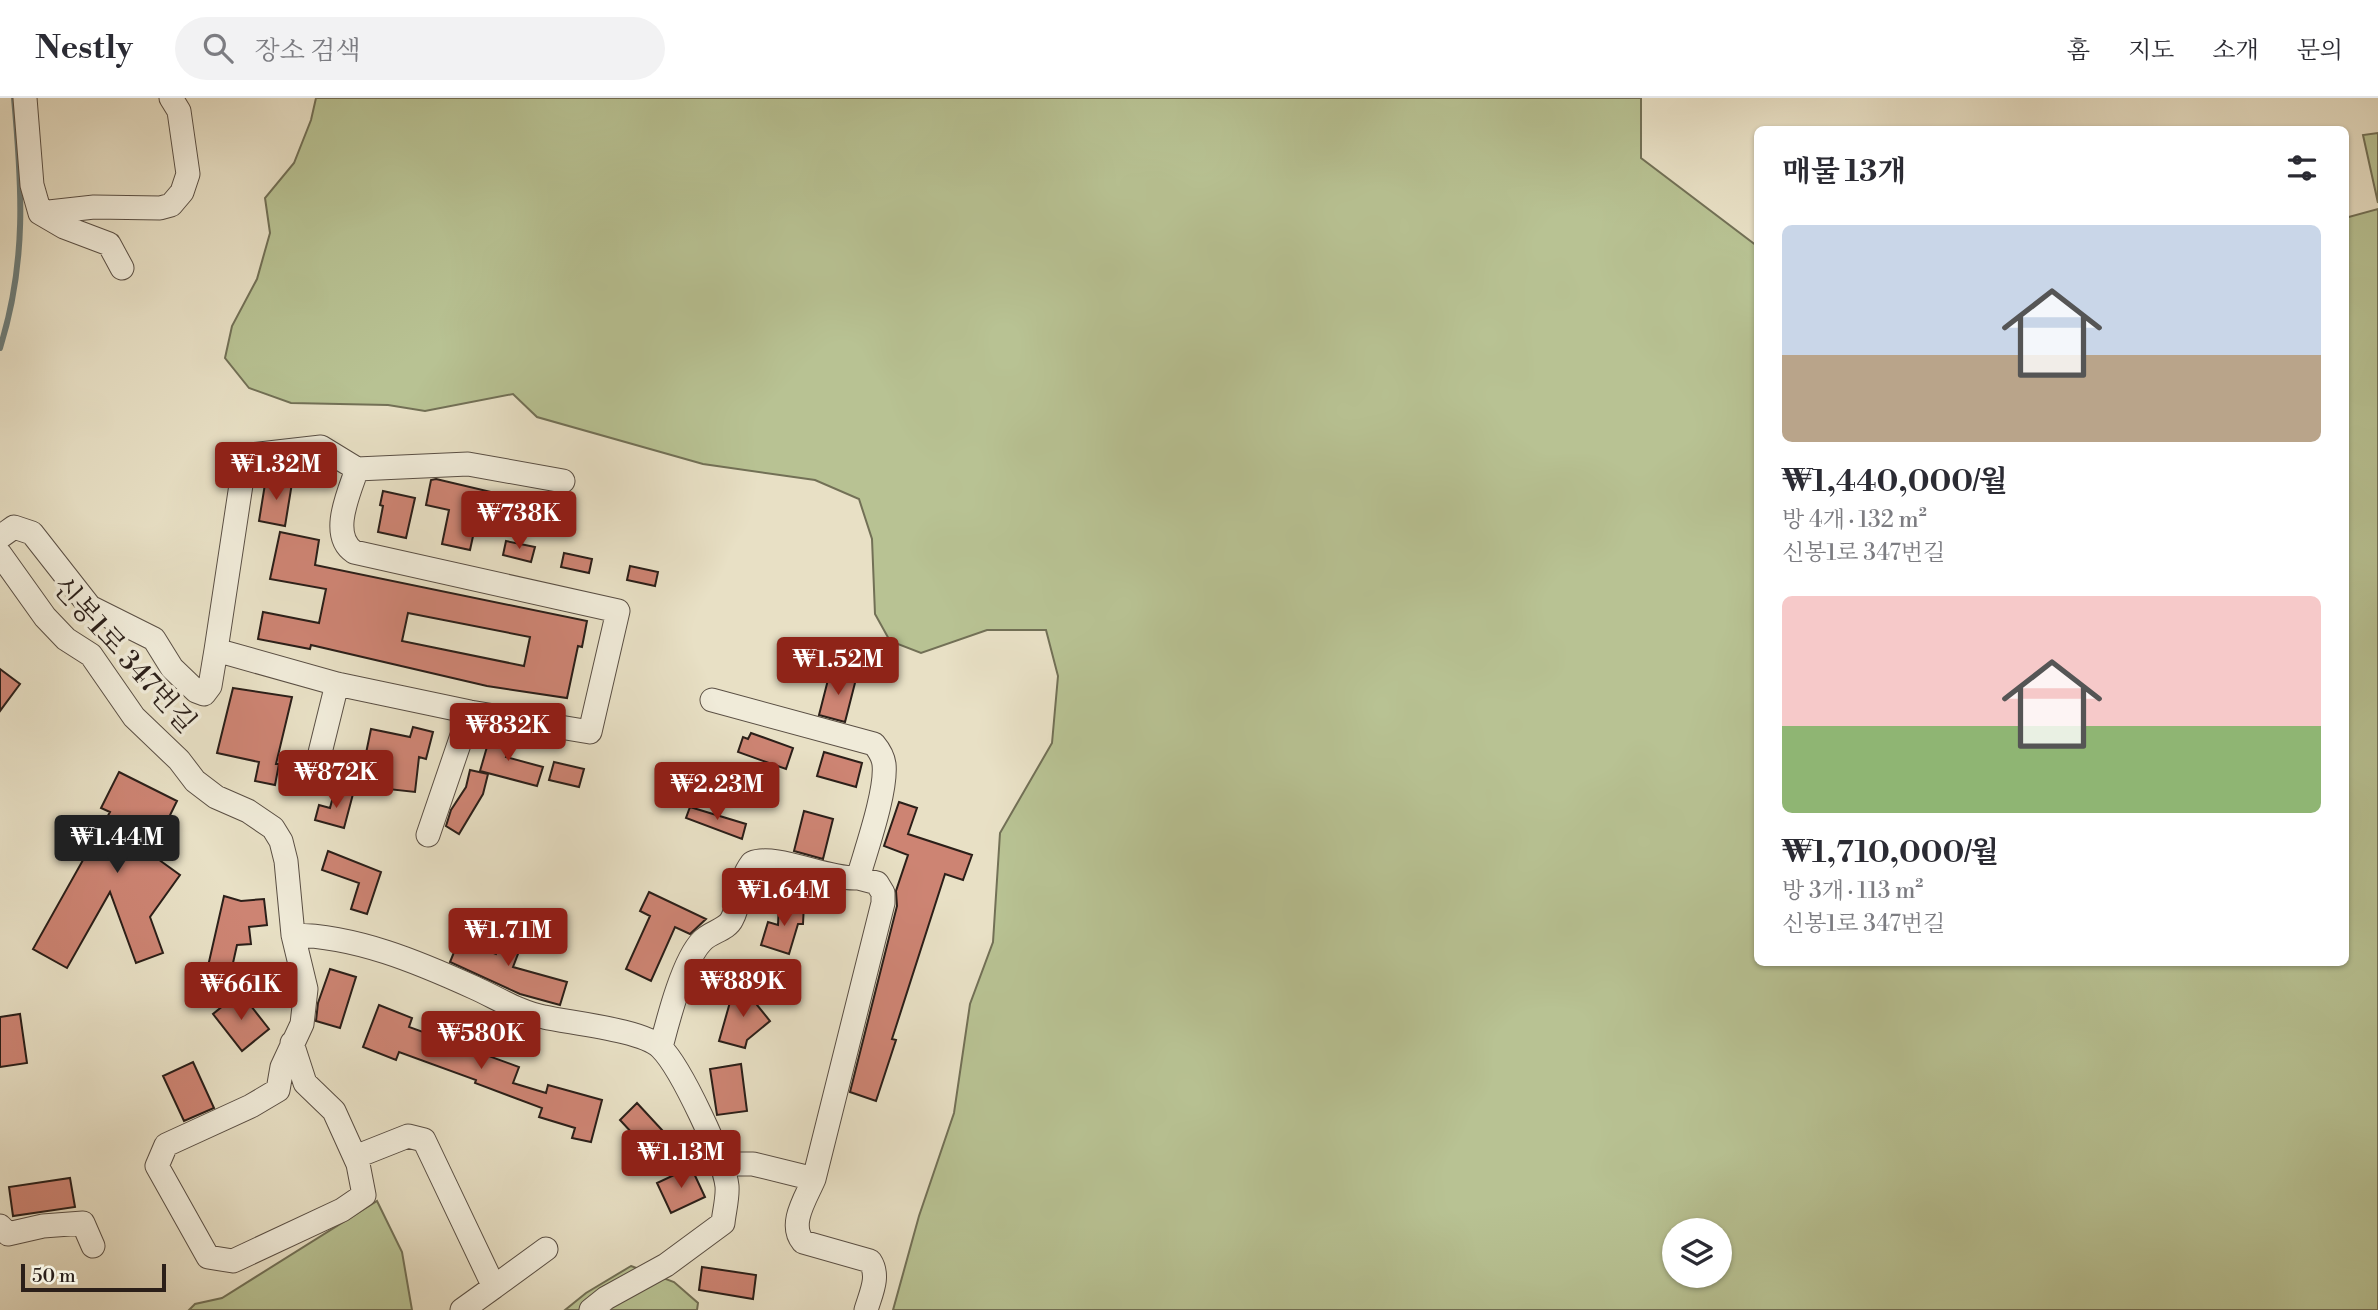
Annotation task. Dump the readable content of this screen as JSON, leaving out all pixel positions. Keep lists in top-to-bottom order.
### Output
{
  "streets": {
    "street": ["신봉1로 347번길"]
  },
  "scale_bar": "50 m",
  "page": {
    "header": "Nestly",
    "search": "장소 검색",
    "nav": [
      "홈",
      "지도",
      "소개",
      "문의"
    ],
    "heading": "매물 13개",
    "list": [
      {
        "name": "₩1,440,000/월",
        "note": "방 4개 · 132 m² · 신봉1로 347번길"
      },
      {
        "name": "₩1,710,000/월",
        "note": "방 3개 · 113 m² · 신봉1로 347번길"
      }
    ],
    "price": [
      "₩1.32M",
      "₩738K",
      "₩1.52M",
      "₩832K",
      "₩872K",
      "₩2.23M",
      "₩1.44M",
      "₩1.64M",
      "₩1.71M",
      "₩889K",
      "₩661K",
      "₩580K",
      "₩1.13M"
    ],
    "scale": "50 m"
  }
}
